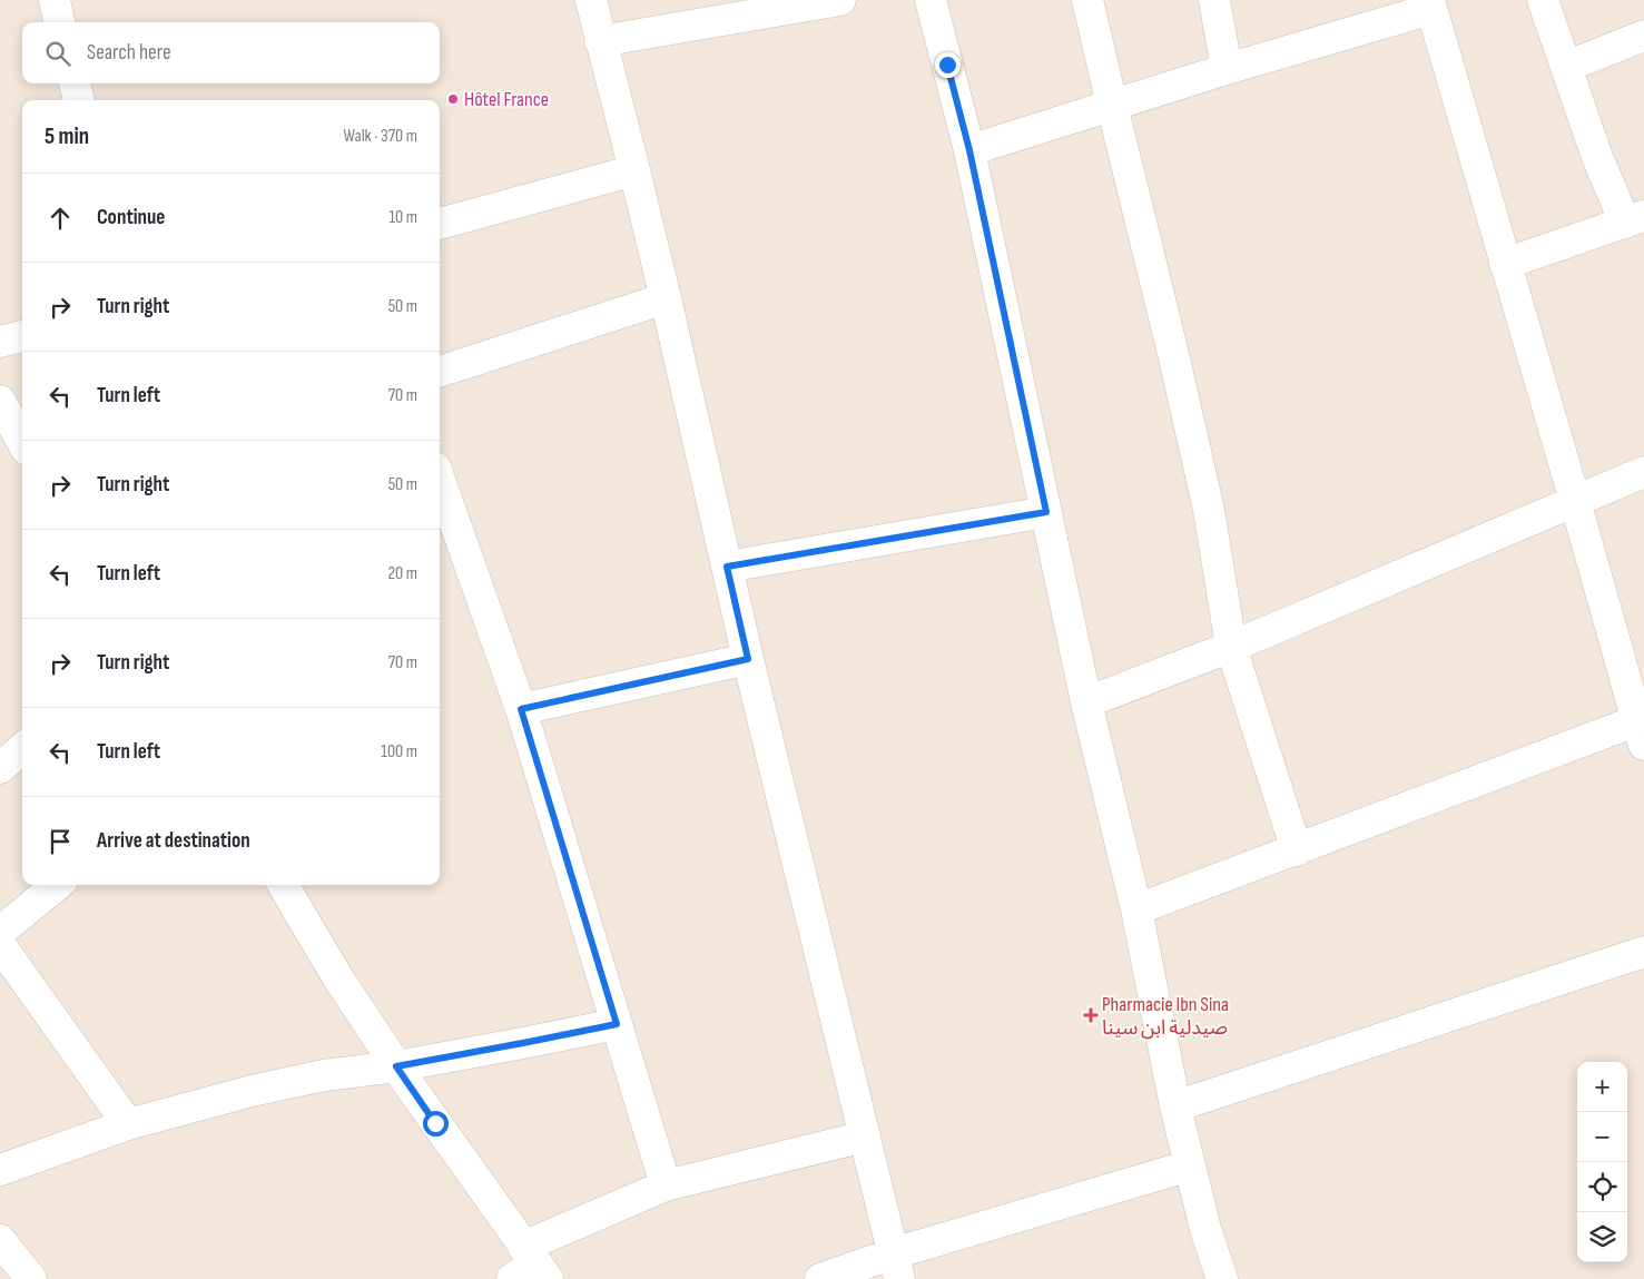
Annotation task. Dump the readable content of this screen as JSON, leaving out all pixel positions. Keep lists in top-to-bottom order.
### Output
{
  "places": {
    "other": ["Hôtel France"],
    "health": ["Pharmacie Ibn Sina صيدلية ابن سينا"]
  },
  "page": {
    "search": "Search here",
    "heading": ["5 min", "Walk · 370 m"],
    "list": [
      ["Continue", "10 m"],
      ["Turn right", "50 m"],
      ["Turn left", "70 m"],
      ["Turn right", "50 m"],
      ["Turn left", "20 m"],
      ["Turn right", "70 m"],
      ["Turn left", "100 m"],
      "Arrive at destination"
    ],
    "map_buttons": ["+", "−"]
  }
}
